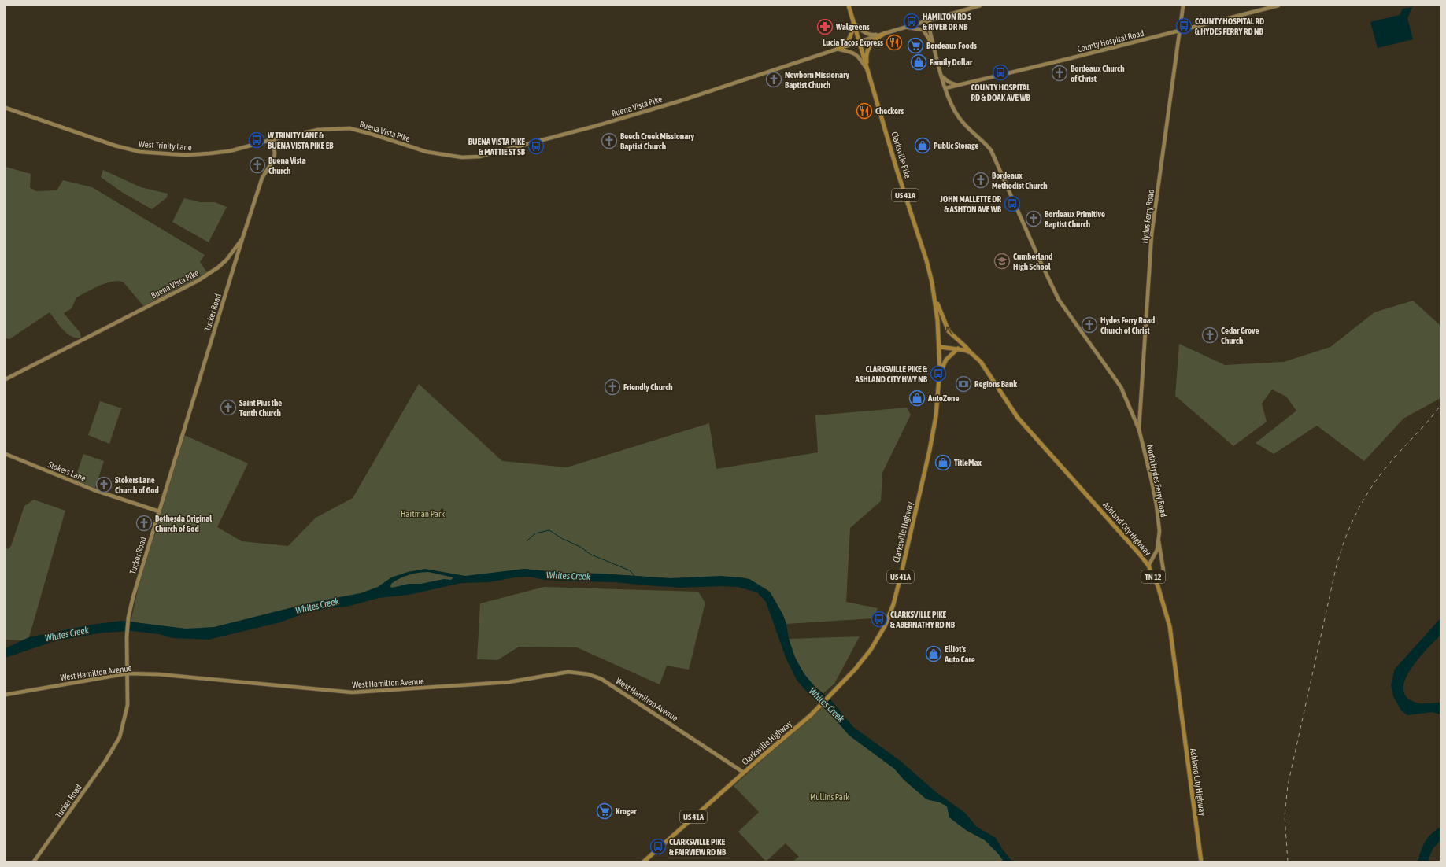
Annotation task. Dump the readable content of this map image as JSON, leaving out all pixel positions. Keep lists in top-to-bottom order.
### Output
{
  "streets": {
    "main road": [
      "Clarksville Pike",
      "US 41A",
      "Ashland City Highway",
      "Clarksville Highway",
      "TN 12"
    ],
    "street": [
      "County Hospital Road",
      "Buena Vista Pike",
      "West Trinity Lane",
      "Hydes Ferry Road",
      "Tucker Road",
      "Stokers Lane",
      "North Hydes Ferry Road",
      "West Hamilton Avenue"
    ]
  },
  "crossings": [
    ["County Hospital Road", "Hydes Ferry Road"],
    ["County Hospital Road", "North Hydes Ferry Road"],
    ["Buena Vista Pike", "West Trinity Lane"],
    ["Buena Vista Pike", "Clarksville Pike"],
    ["Buena Vista Pike", "Tucker Road"],
    ["Clarksville Pike", "Ashland City Highway"],
    ["Clarksville Pike", "Clarksville Highway"],
    ["Hydes Ferry Road", "North Hydes Ferry Road"],
    ["Tucker Road", "Stokers Lane"],
    ["Tucker Road", "West Hamilton Avenue"],
    ["North Hydes Ferry Road", "Ashland City Highway"],
    ["Ashland City Highway", "Clarksville Highway"],
    ["Clarksville Highway", "West Hamilton Avenue"]
  ],
  "water": ["Whites Creek"],
  "parks": ["Hartman Park", "Mullins Park"],
  "places": {
    "bus stop": [
      "HAMILTON RD S & RIVER DR NB",
      "COUNTY HOSPITAL RD & HYDES FERRY RD NB",
      "COUNTY HOSPITAL RD & DOAK AVE WB",
      "W TRINITY LANE & BUENA VISTA PIKE EB",
      "BUENA VISTA PIKE & MATTIE ST SB",
      "JOHN MALLETTE DR & ASHTON AVE WB",
      "CLARKSVILLE PIKE & ASHLAND CITY HWY NB",
      "CLARKSVILLE PIKE & ABERNATHY RD NB",
      "CLARKSVILLE PIKE & FAIRVIEW RD NB"
    ],
    "pharmacy": ["Walgreens"],
    "restaurant": ["Lucia Tacos Express", "Checkers"],
    "supermarket": ["Bordeaux Foods", "Kroger"],
    "shop": [
      "Family Dollar",
      "Public Storage",
      "AutoZone",
      "TitleMax",
      "Elliot's Auto Care"
    ],
    "church": [
      "Bordeaux Church of Christ",
      "Newborn Missionary Baptist Church",
      "Beech Creek Missionary Baptist Church",
      "Buena Vista Church",
      "Bordeaux Methodist Church",
      "Bordeaux Primitive Baptist Church",
      "Hydes Ferry Road Church of Christ",
      "Cedar Grove Church",
      "Friendly Church",
      "Saint Pius the Tenth Church",
      "Stokers Lane Church of God",
      "Bethesda Original Church of God"
    ],
    "school or university": ["Cumberland High School"],
    "bank": ["Regions Bank"]
  }
}
